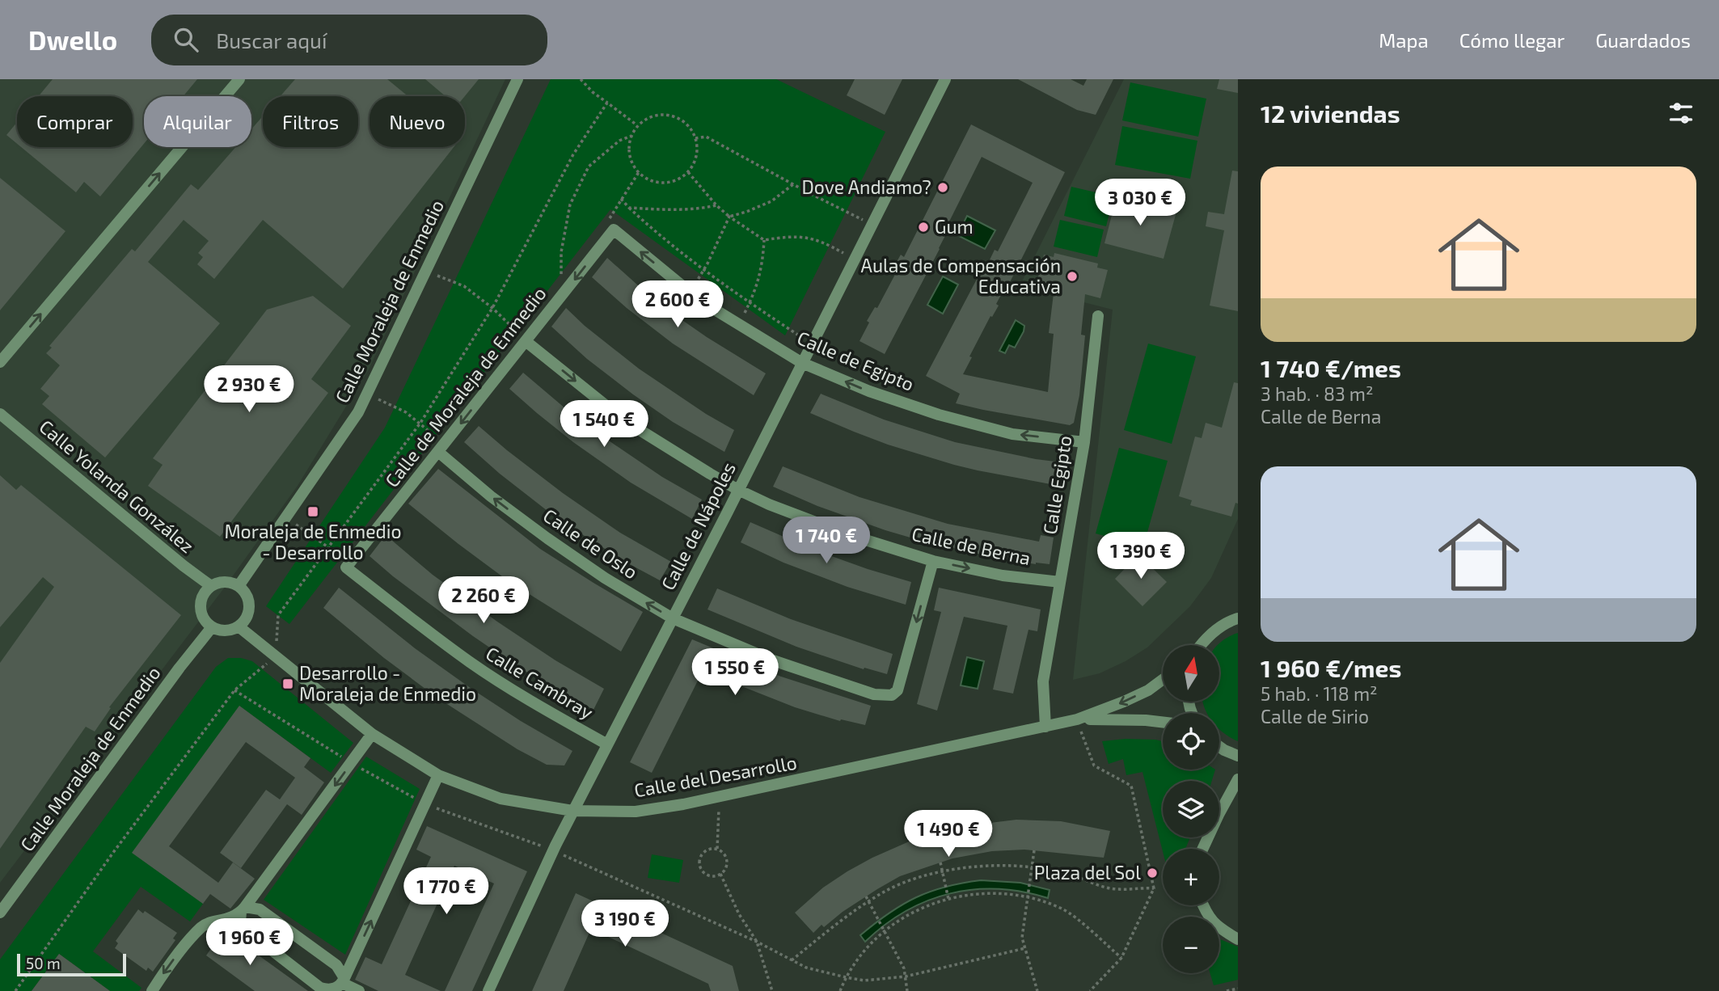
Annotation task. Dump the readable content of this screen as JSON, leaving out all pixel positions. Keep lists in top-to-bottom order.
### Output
{
  "streets": {
    "street": [
      "Calle Moraleja de Enmedio",
      "Calle de Egipto",
      "Calle de Moraleja de Enmedio",
      "Calle Egipto",
      "Calle Yolanda González",
      "Calle de Nápoles",
      "Calle de Oslo",
      "Calle de Berna",
      "Calle Cambray",
      "Calle del Desarrollo"
    ]
  },
  "crossings": [
    ["Calle Moraleja de Enmedio", "Calle Yolanda González"],
    ["Calle Moraleja de Enmedio", "Calle del Desarrollo"],
    ["Calle de Egipto", "Calle de Moraleja de Enmedio"],
    ["Calle de Egipto", "Calle Egipto"],
    ["Calle de Egipto", "Calle de Nápoles"],
    ["Calle de Moraleja de Enmedio", "Calle de Oslo"],
    ["Calle de Moraleja de Enmedio", "Calle de Berna"],
    ["Calle de Moraleja de Enmedio", "Calle Cambray"],
    ["Calle Egipto", "Calle de Berna"],
    ["Calle Egipto", "Calle del Desarrollo"],
    ["Calle Yolanda González", "Calle del Desarrollo"],
    ["Calle de Nápoles", "Calle de Oslo"],
    ["Calle de Nápoles", "Calle de Berna"],
    ["Calle de Nápoles", "Calle Cambray"],
    ["Calle de Nápoles", "Calle del Desarrollo"],
    ["Calle de Oslo", "Calle de Berna"]
  ],
  "one_way": ["Calle de Egipto", "Calle de Moraleja de Enmedio", "Calle de Berna"],
  "places": {
    "other": [
      "Dove Andiamo?",
      "Gum",
      "Aulas de Compensación Educativa",
      "Plaza del Sol"
    ],
    "transit": ["Moraleja de Enmedio - Desarrollo", "Desarrollo - Moraleja de Enmedio"]
  },
  "scale_bar": "50 m",
  "north": "top",
  "page": {
    "header": "Dwello",
    "search": "Buscar aquí",
    "nav": ["Mapa", "Cómo llegar", "Guardados"],
    "heading": "12 viviendas",
    "chip": [
      "Comprar",
      "Alquilar",
      "Filtros",
      "Nuevo"
    ],
    "list": [
      {
        "name": "1 740 €/mes",
        "note": "3 hab. · 83 m² · Calle de Berna"
      },
      {
        "name": "1 960 €/mes",
        "note": "5 hab. · 118 m² · Calle de Sirio"
      }
    ],
    "price": [
      "3 030 €",
      "2 600 €",
      "2 930 €",
      "1 540 €",
      "1 740 €",
      "1 390 €",
      "2 260 €",
      "1 550 €",
      "1 490 €",
      "1 770 €",
      "3 190 €",
      "1 960 €"
    ],
    "map_buttons": ["+", "−"],
    "scale": "50 m"
  }
}
